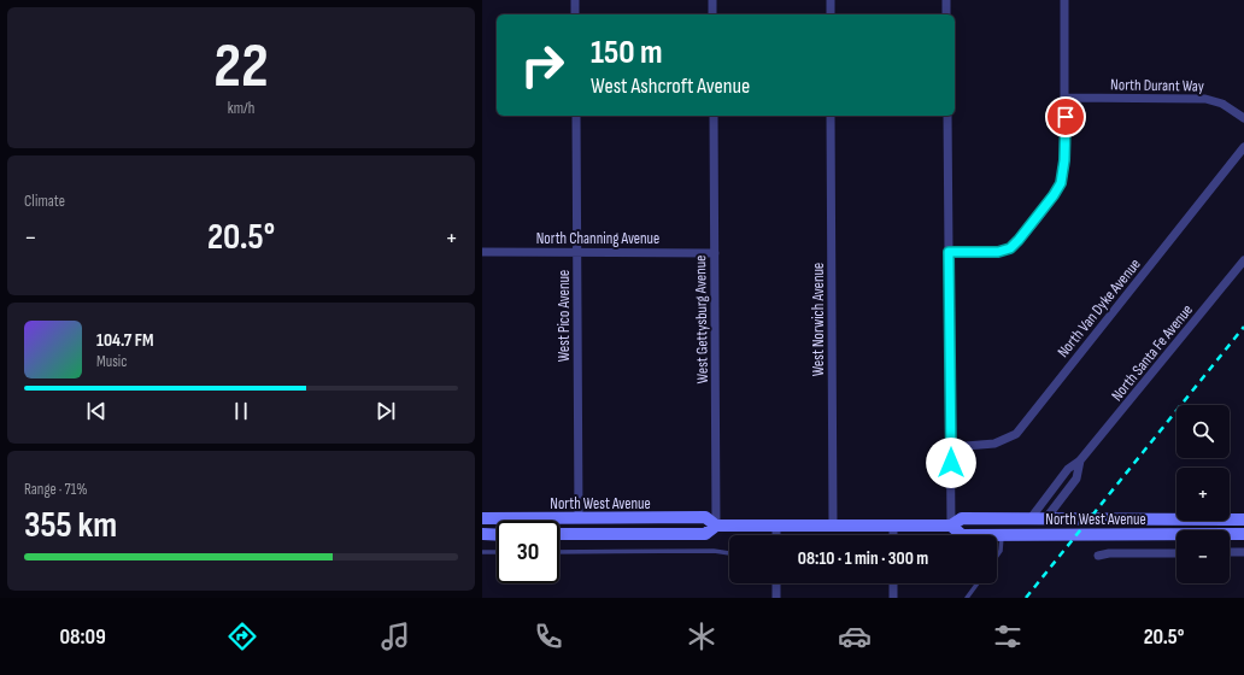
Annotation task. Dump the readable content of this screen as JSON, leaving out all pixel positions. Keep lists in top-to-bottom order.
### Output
{
  "streets": {
    "main road": ["North West Avenue"],
    "street": [
      "North Durant Way",
      "North Channing Avenue",
      "North Van Dyke Avenue",
      "West Pico Avenue",
      "West Gettysburg Avenue",
      "West Norwich Avenue",
      "North Santa Fe Avenue"
    ]
  },
  "crossings": [
    ["North Channing Avenue", "West Pico Avenue"],
    ["North Channing Avenue", "West Gettysburg Avenue"],
    ["West Pico Avenue", "North West Avenue"],
    ["West Gettysburg Avenue", "North West Avenue"],
    ["West Norwich Avenue", "North West Avenue"],
    ["North Santa Fe Avenue", "North West Avenue"]
  ],
  "page": {
    "tile": [
      ["22", "km/h"],
      "Climate",
      ["Range · 71%", "355 km"]
    ],
    "turn": ["150 m", "West Ashcroft Avenue"],
    "heat": ["−", "20.5°", "+"],
    "song": ["104.7 FM", "Music"],
    "map_buttons": ["+", "−"],
    "limit": "30",
    "trip": "08:10 · 1 min · 300 m",
    "tabs": ["08:09", "20.5°"]
  }
}
